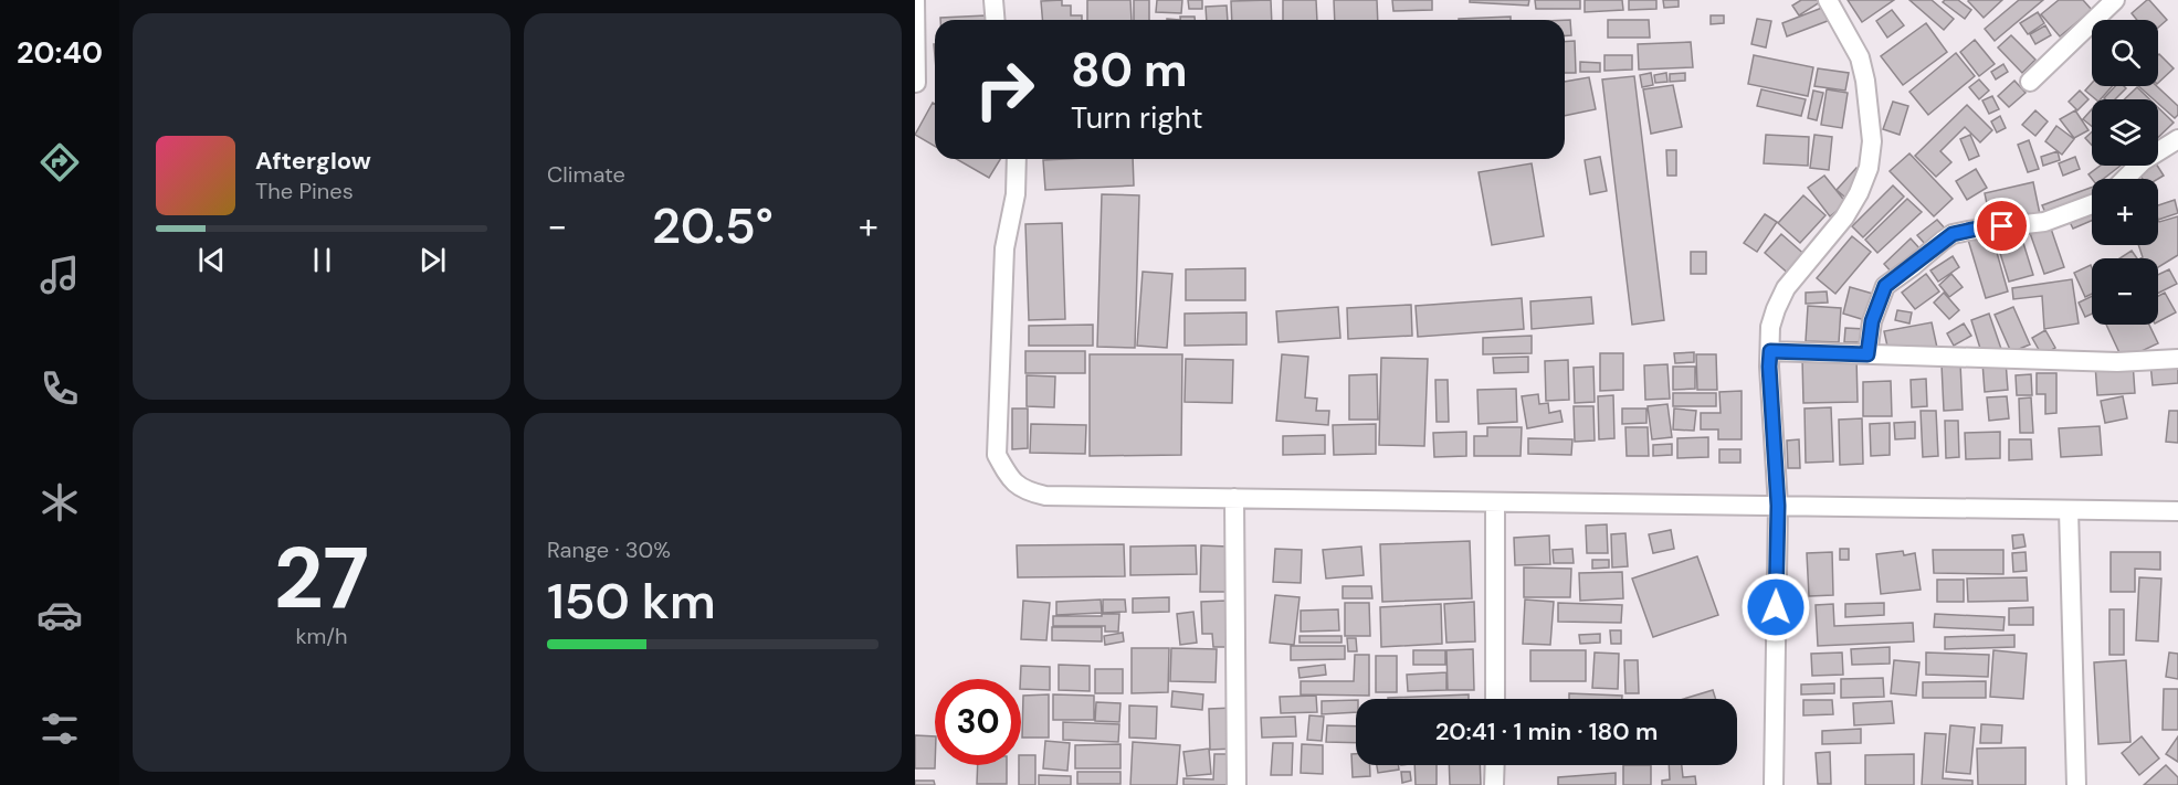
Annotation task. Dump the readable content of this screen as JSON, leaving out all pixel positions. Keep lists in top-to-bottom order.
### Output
{
  "page": {
    "tabs": "20:40",
    "tile": [
      "Climate",
      ["27", "km/h"],
      ["Range · 30%", "150 km"]
    ],
    "map_buttons": ["+", "−"],
    "turn": ["80 m", "Turn right"],
    "song": ["Afterglow", "The Pines"],
    "heat": ["−", "20.5°", "+"],
    "limit": "30",
    "trip": "20:41 · 1 min · 180 m"
  }
}
